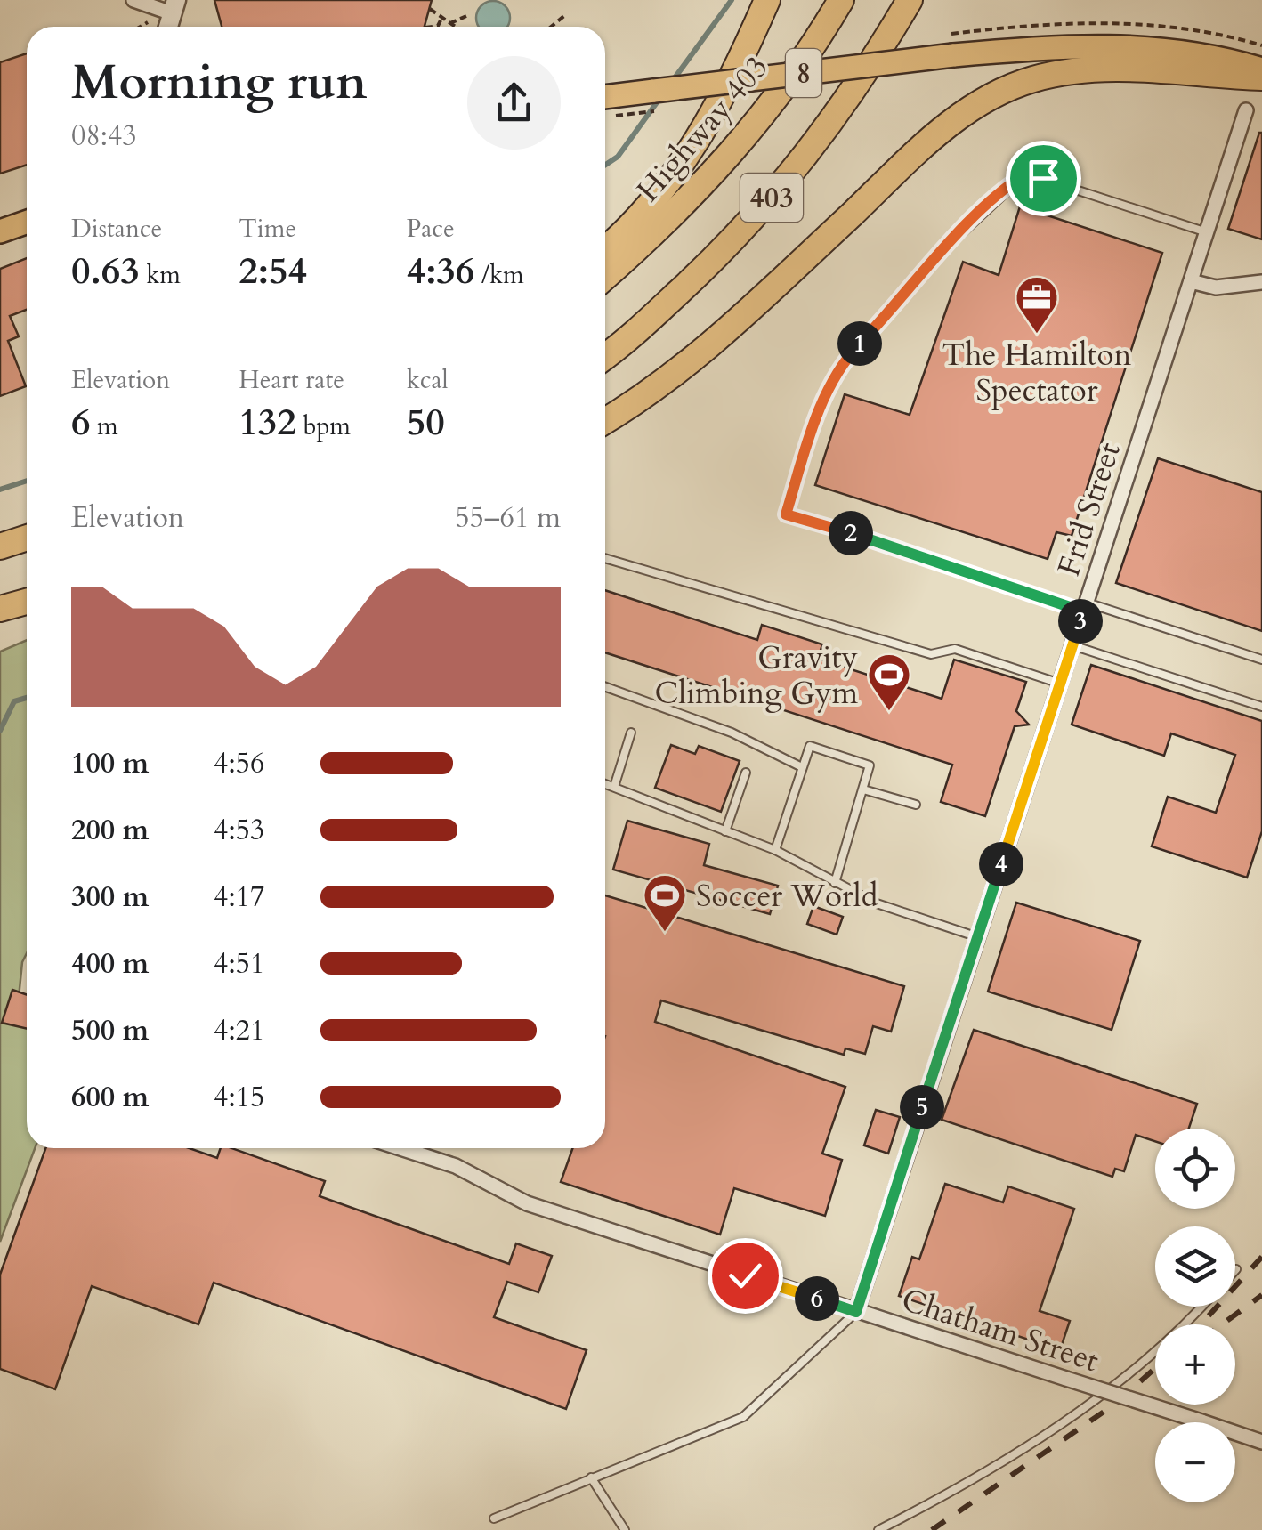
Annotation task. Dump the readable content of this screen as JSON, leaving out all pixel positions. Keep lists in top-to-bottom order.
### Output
{
  "streets": {
    "highway": ["Highway 403", "403"],
    "main road": ["8"],
    "street": ["Frid Street", "Chatham Street"]
  },
  "crossings": [
    ["Frid Street", "Chatham Street"]
  ],
  "places": {
    "office": ["The Hamilton Spectator"],
    "sports": ["Gravity Climbing Gym", "Soccer World"]
  },
  "page": {
    "heading": ["Morning run", "08:43"],
    "stats": [
      ["Distance", "0.63 km"],
      ["Time", "2:54"],
      ["Pace", "4:36 /km"],
      ["Elevation", "6 m"],
      ["Heart rate", "132 bpm"],
      ["kcal", "50"]
    ],
    "pins": [
      "1",
      "2",
      "3",
      "4",
      "5",
      "6"
    ],
    "chart": ["Elevation", "55–61 m"],
    "list": [
      {
        "name": "100 m",
        "note": "4:56"
      },
      {
        "name": "200 m",
        "note": "4:53"
      },
      {
        "name": "300 m",
        "note": "4:17"
      },
      {
        "name": "400 m",
        "note": "4:51"
      },
      {
        "name": "500 m",
        "note": "4:21"
      },
      {
        "name": "600 m",
        "note": "4:15"
      }
    ],
    "map_buttons": ["+", "−"]
  }
}
